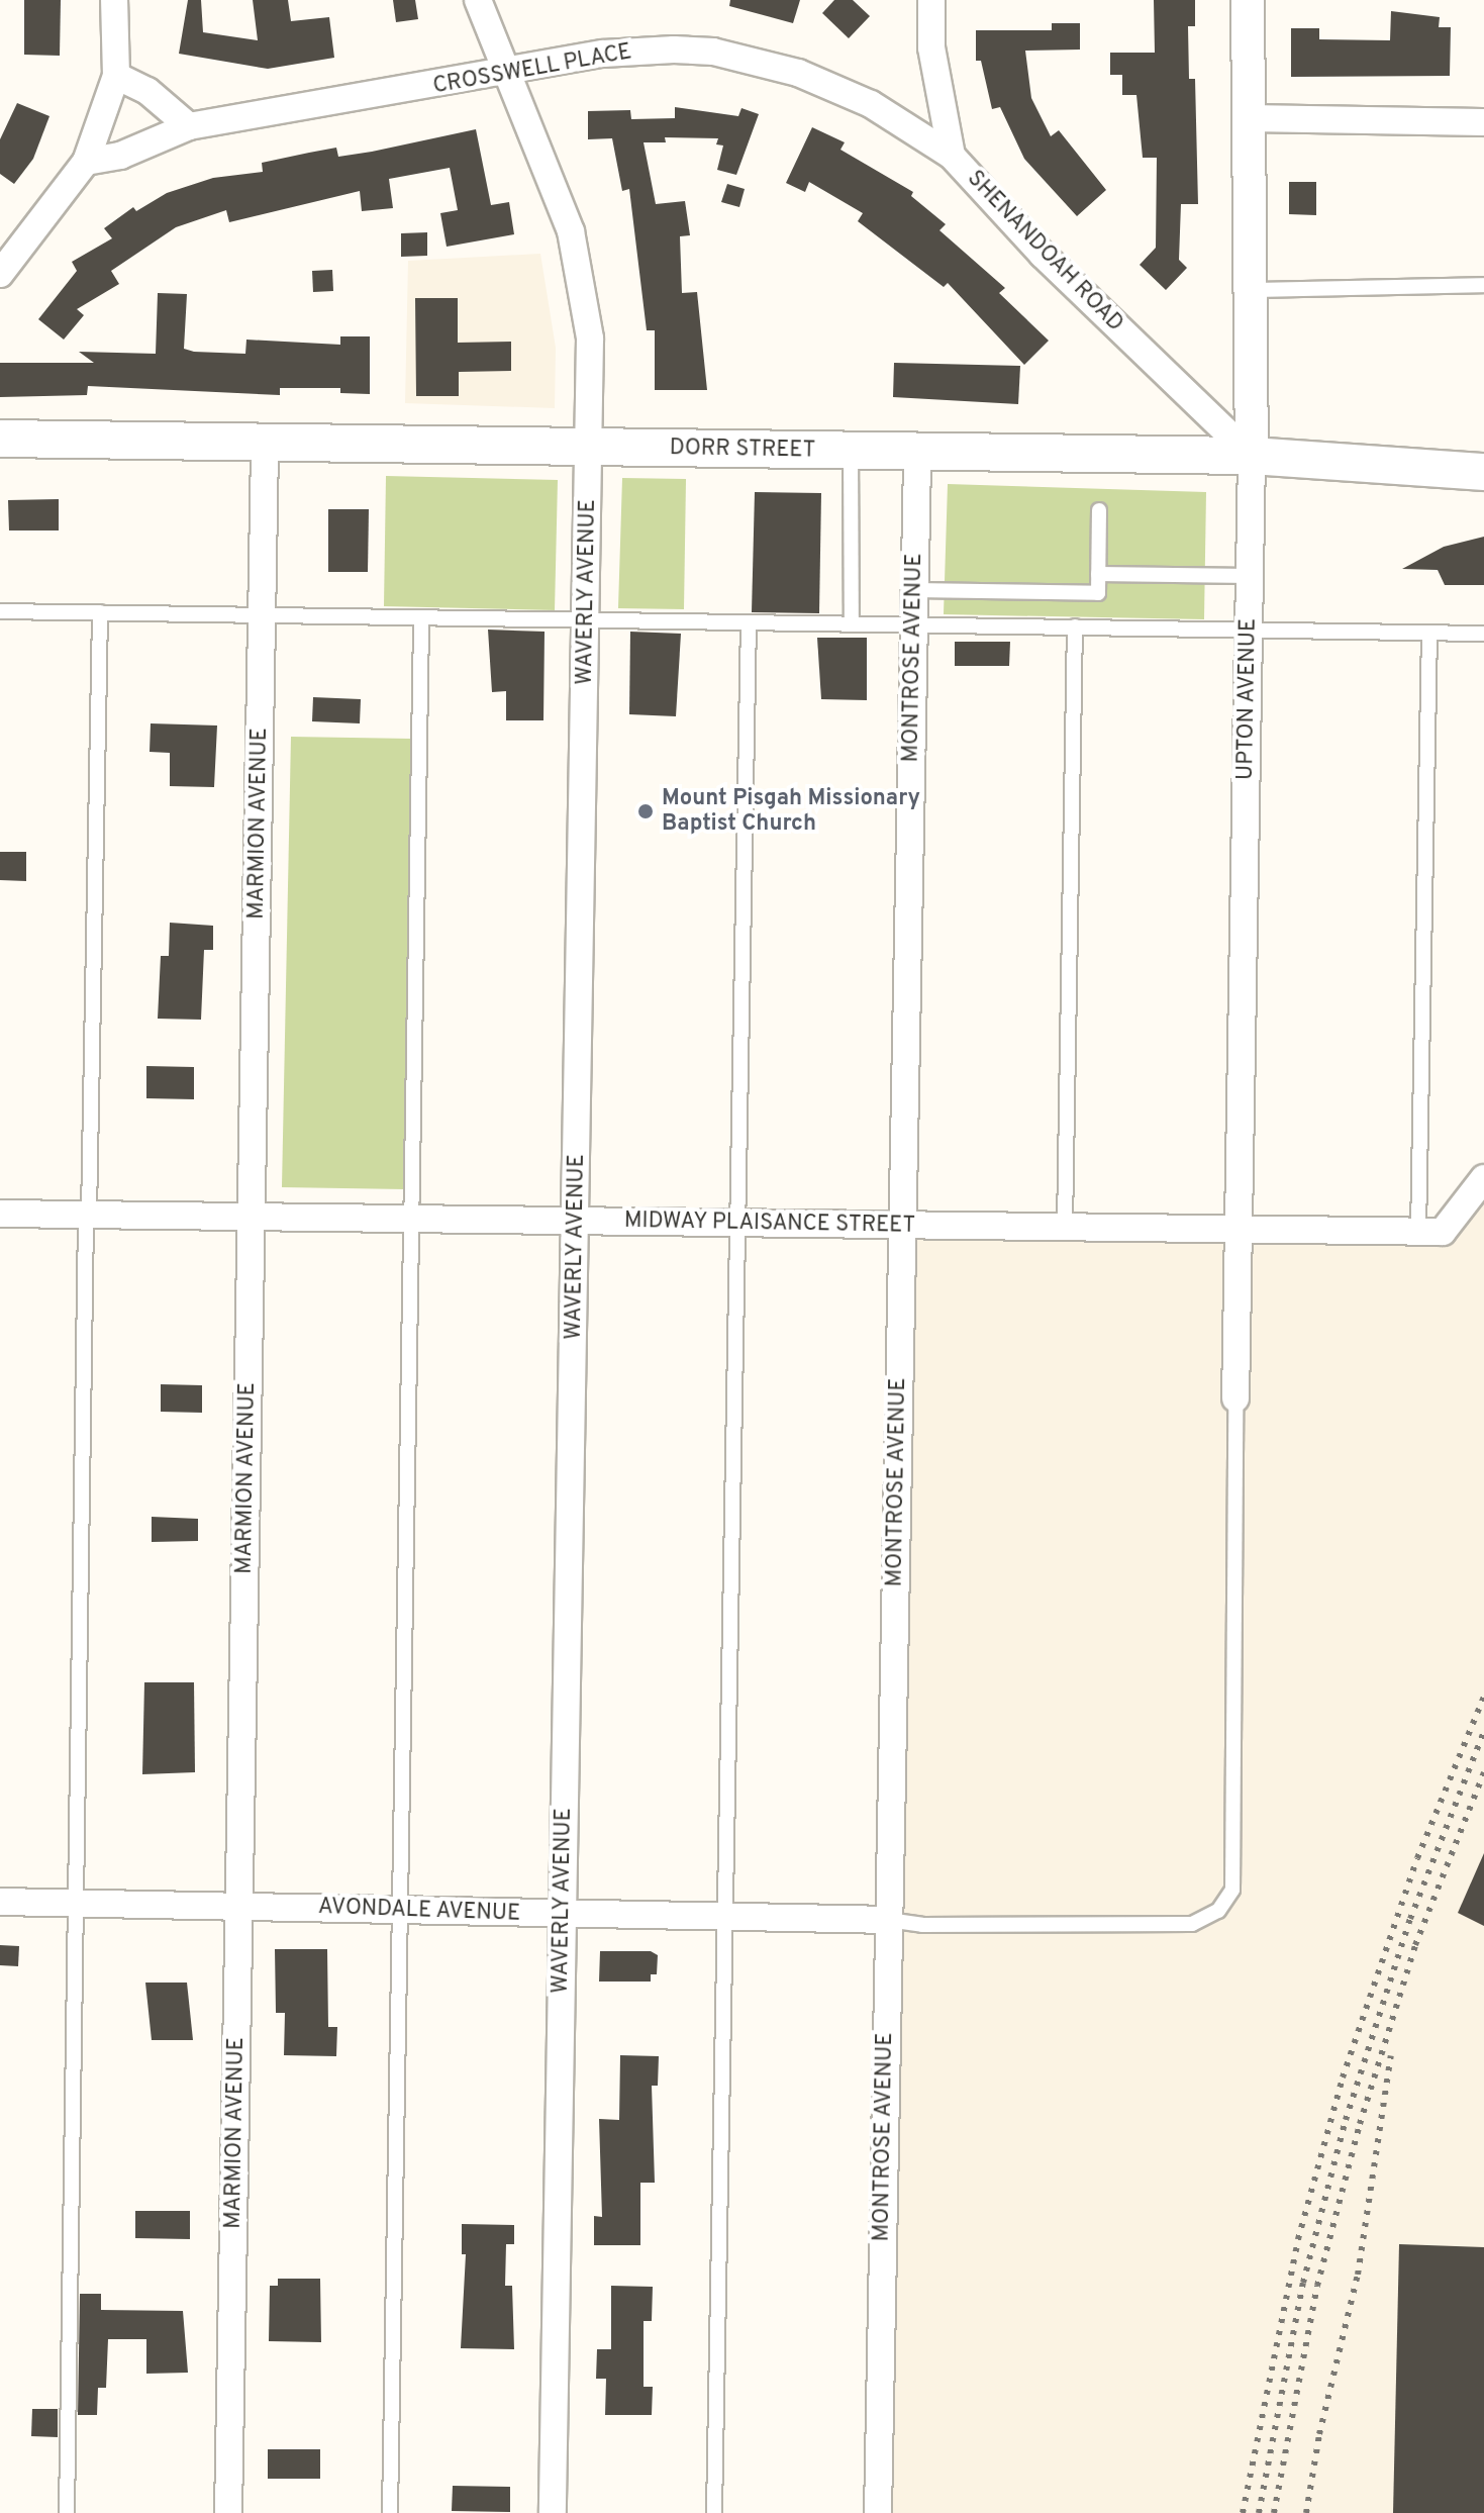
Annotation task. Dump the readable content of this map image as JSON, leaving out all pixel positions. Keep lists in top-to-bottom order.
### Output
{
  "streets": {
    "main road": ["DORR STREET"],
    "street": [
      "CROSSWELL PLACE",
      "SHENANDOAH ROAD",
      "WAVERLY AVENUE",
      "MONTROSE AVENUE",
      "UPTON AVENUE",
      "MARMION AVENUE",
      "MIDWAY PLAISANCE STREET",
      "AVONDALE AVENUE"
    ]
  },
  "crossings": [
    ["CROSSWELL PLACE", "SHENANDOAH ROAD"],
    ["CROSSWELL PLACE", "WAVERLY AVENUE"],
    ["SHENANDOAH ROAD", "DORR STREET"],
    ["SHENANDOAH ROAD", "UPTON AVENUE"],
    ["DORR STREET", "WAVERLY AVENUE"],
    ["DORR STREET", "MONTROSE AVENUE"],
    ["DORR STREET", "UPTON AVENUE"],
    ["DORR STREET", "MARMION AVENUE"],
    ["WAVERLY AVENUE", "MIDWAY PLAISANCE STREET"],
    ["WAVERLY AVENUE", "AVONDALE AVENUE"],
    ["MONTROSE AVENUE", "MIDWAY PLAISANCE STREET"],
    ["MONTROSE AVENUE", "AVONDALE AVENUE"],
    ["UPTON AVENUE", "MIDWAY PLAISANCE STREET"],
    ["MARMION AVENUE", "MIDWAY PLAISANCE STREET"],
    ["MARMION AVENUE", "AVONDALE AVENUE"]
  ],
  "places": ["Mount Pisgah Missionary Baptist Church"]
}
